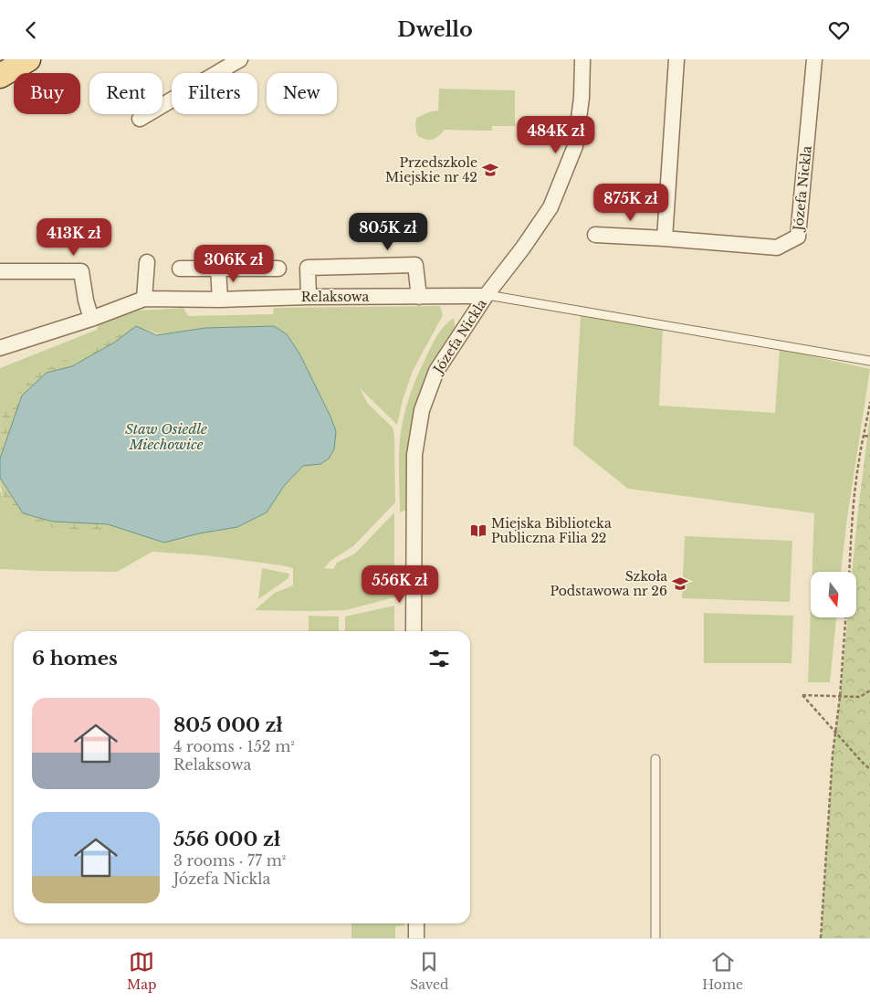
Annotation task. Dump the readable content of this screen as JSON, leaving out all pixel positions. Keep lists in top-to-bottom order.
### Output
{
  "streets": {
    "street": ["Józefa Nickla", "Relaksowa"]
  },
  "crossings": [
    ["Józefa Nickla", "Relaksowa"]
  ],
  "water": ["Staw Osiedle Miechowice"],
  "places": {
    "school or university": ["Przedszkole Miejskie nr 42", "Szkoła Podstawowa nr 26"],
    "library": ["Miejska Biblioteka Publiczna Filia 22"]
  },
  "north": "bottom",
  "page": {
    "header": "Dwello",
    "chip": [
      "Buy",
      "Rent",
      "Filters",
      "New"
    ],
    "price": [
      "484K zł",
      "875K zł",
      "805K zł",
      "413K zł",
      "306K zł",
      "556K zł"
    ],
    "heading": "6 homes",
    "list": [
      {
        "name": "805 000 zł",
        "note": "4 rooms · 152 m² · Relaksowa"
      },
      {
        "name": "556 000 zł",
        "note": "3 rooms · 77 m² · Józefa Nickla"
      }
    ],
    "tabs": ["Map", "Saved", "Home"]
  }
}
